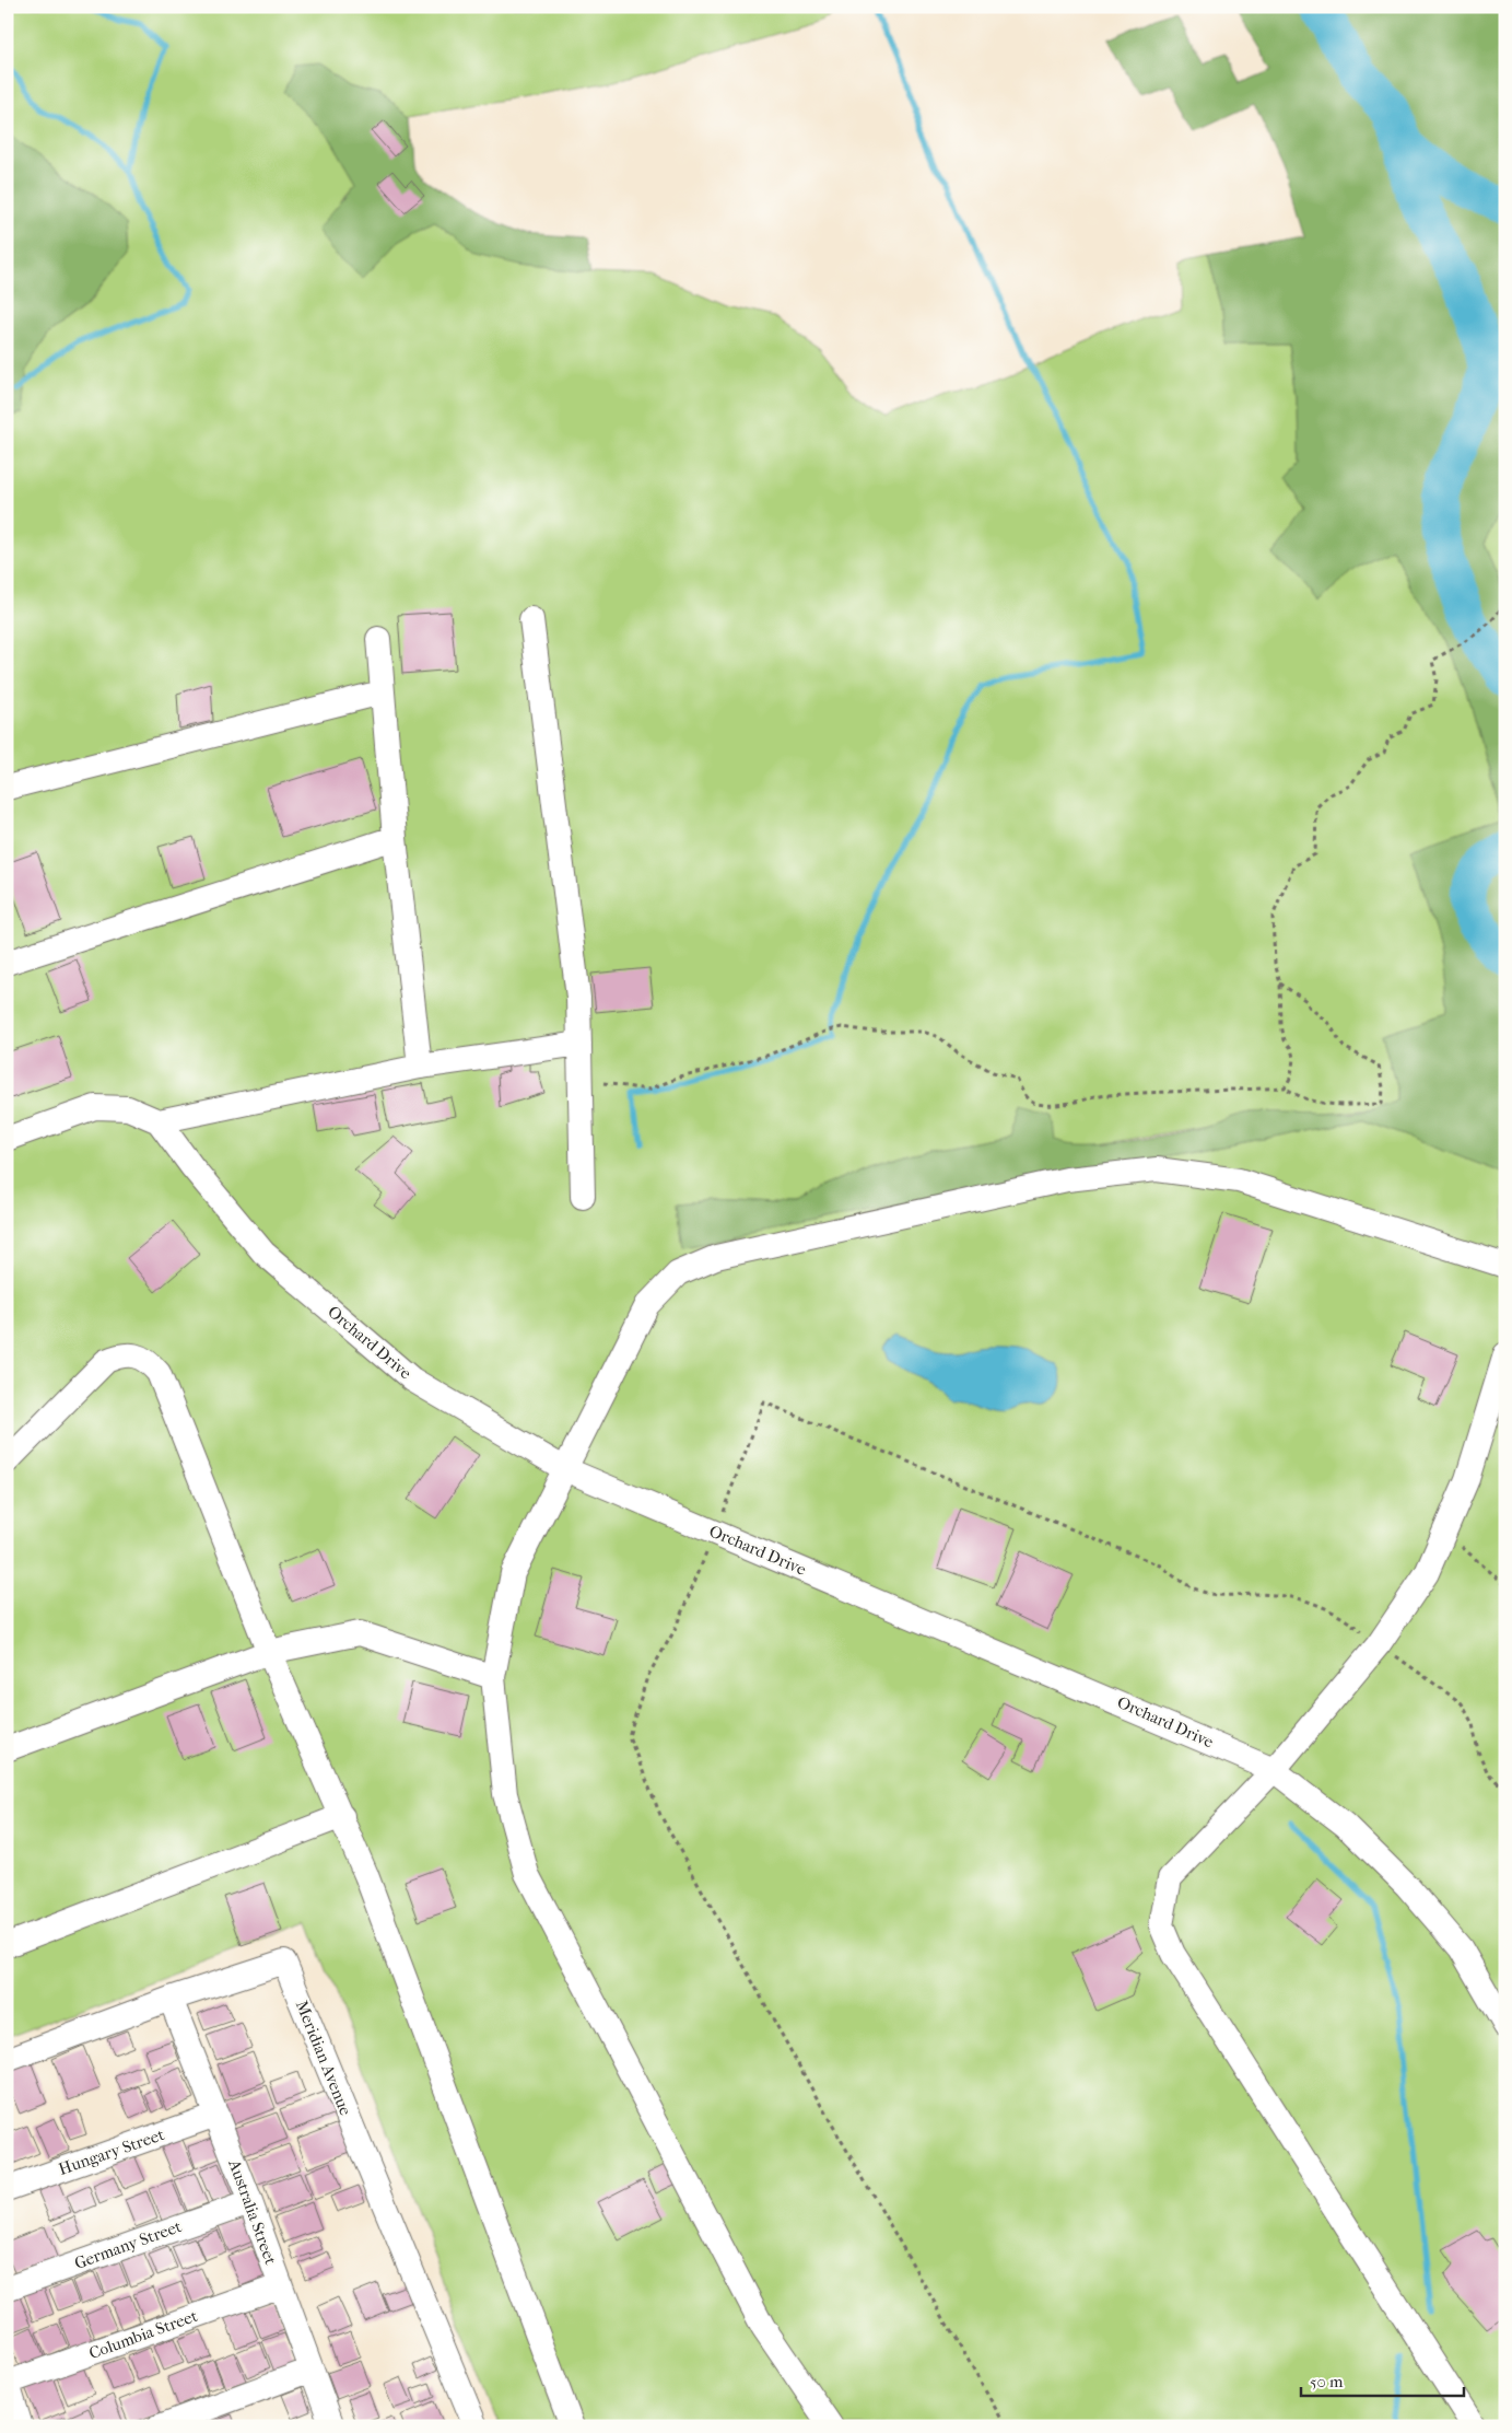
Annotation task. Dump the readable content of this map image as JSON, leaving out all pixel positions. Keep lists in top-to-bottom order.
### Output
{
  "streets": {
    "street": [
      "Orchard Drive",
      "Meridian Avenue",
      "Hungary Street",
      "Australia Street",
      "Germany Street",
      "Columbia Street"
    ]
  },
  "crossings": [
    ["Meridian Avenue", "Australia Street"],
    ["Hungary Street", "Australia Street"],
    ["Australia Street", "Germany Street"],
    ["Australia Street", "Columbia Street"]
  ],
  "scale_bar": "50 m"
}
